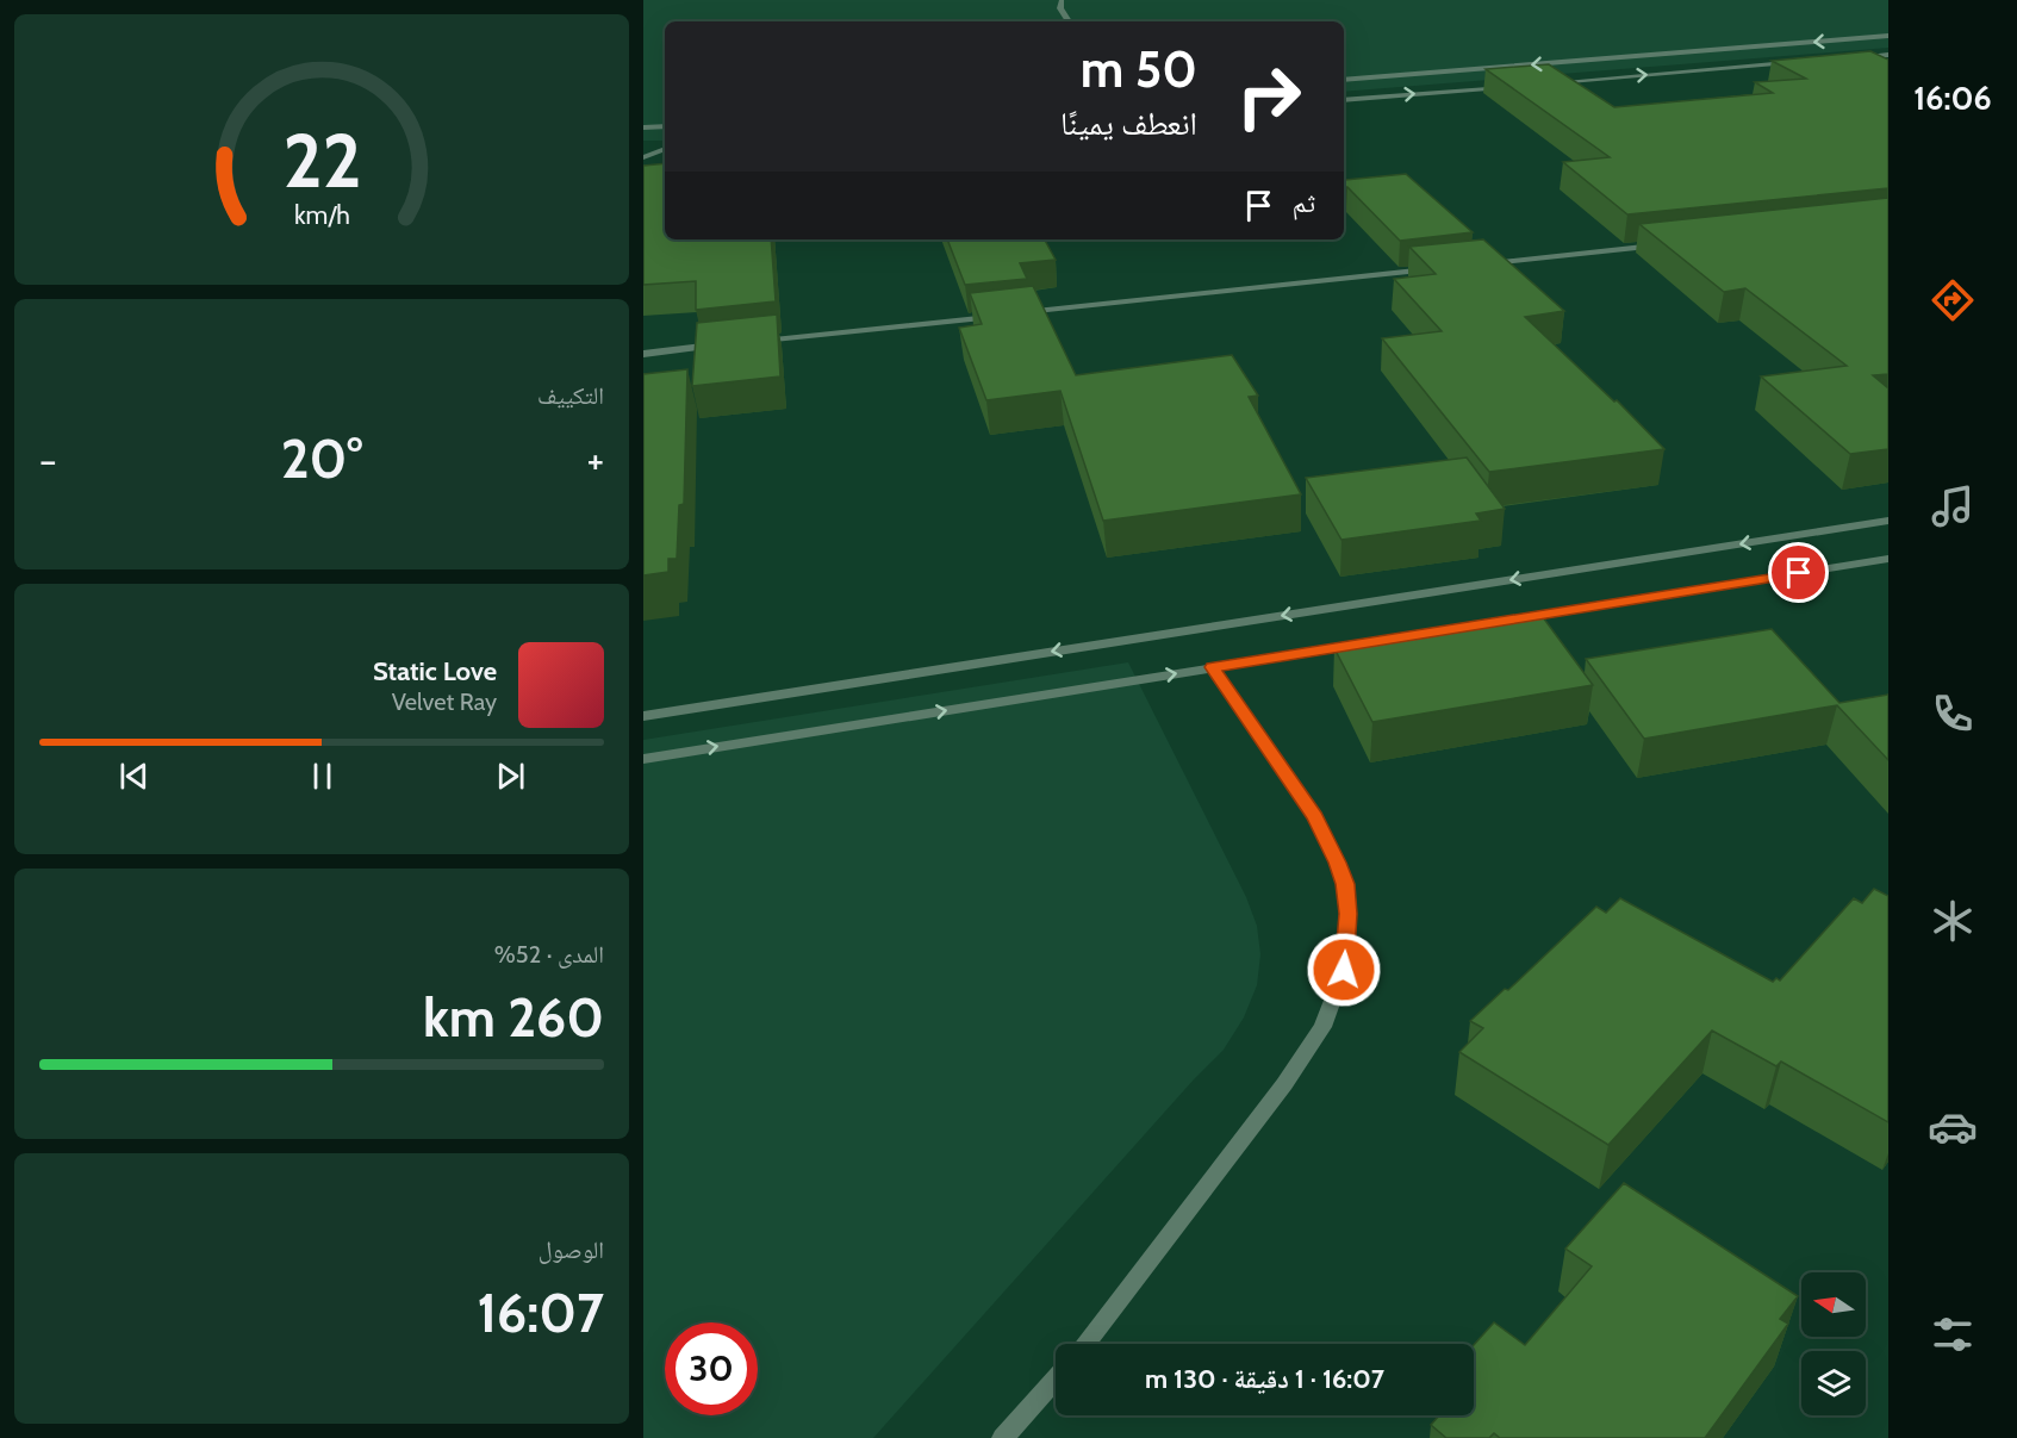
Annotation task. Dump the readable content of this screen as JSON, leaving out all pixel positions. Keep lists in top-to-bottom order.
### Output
{
  "north": "left",
  "page": {
    "tabs": "16:06",
    "turn": ["50 m", "انعطف يمينًا"],
    "then": "ثم",
    "tile": [
      "التكييف",
      ["المدى · 52%", "260 km"],
      ["الوصول", "16:07"]
    ],
    "heat": ["−", "20°", "+"],
    "song": ["Static Love", "Velvet Ray"],
    "limit": "30",
    "trip": "16:07 · 1 دقيقة · 130 m",
    "gauge": ["22", "km/h"]
  }
}
